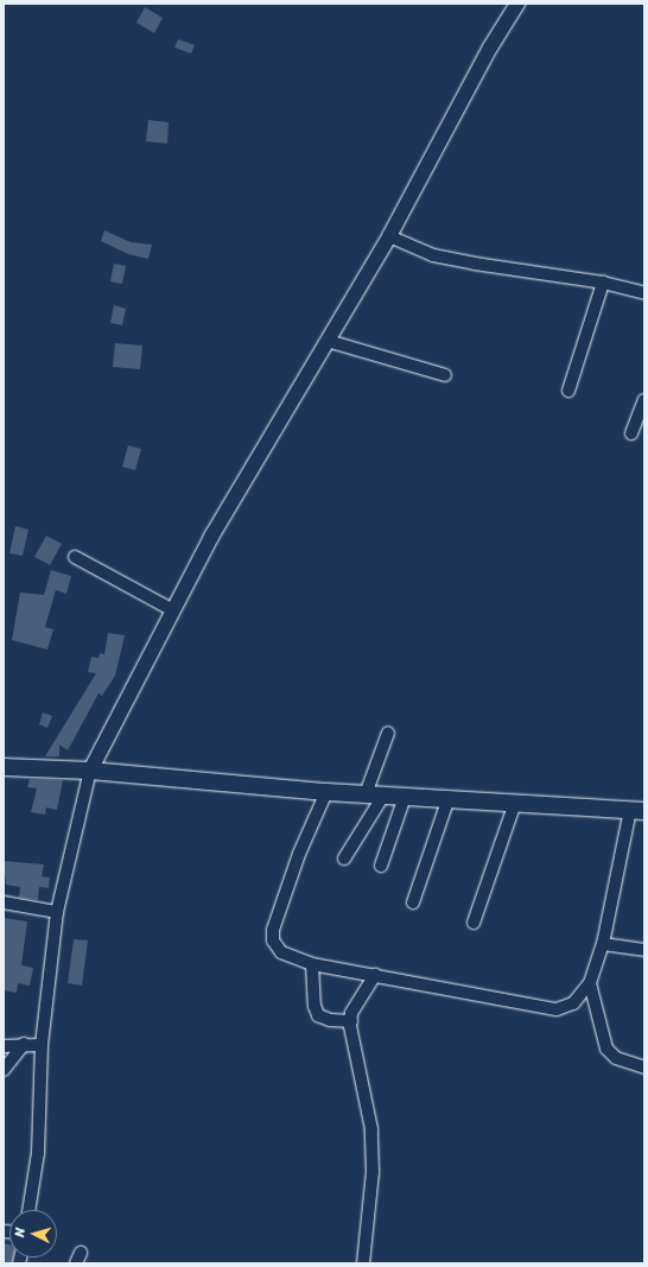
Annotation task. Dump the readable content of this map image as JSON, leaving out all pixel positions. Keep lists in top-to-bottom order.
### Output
{
  "north": "left"
}
